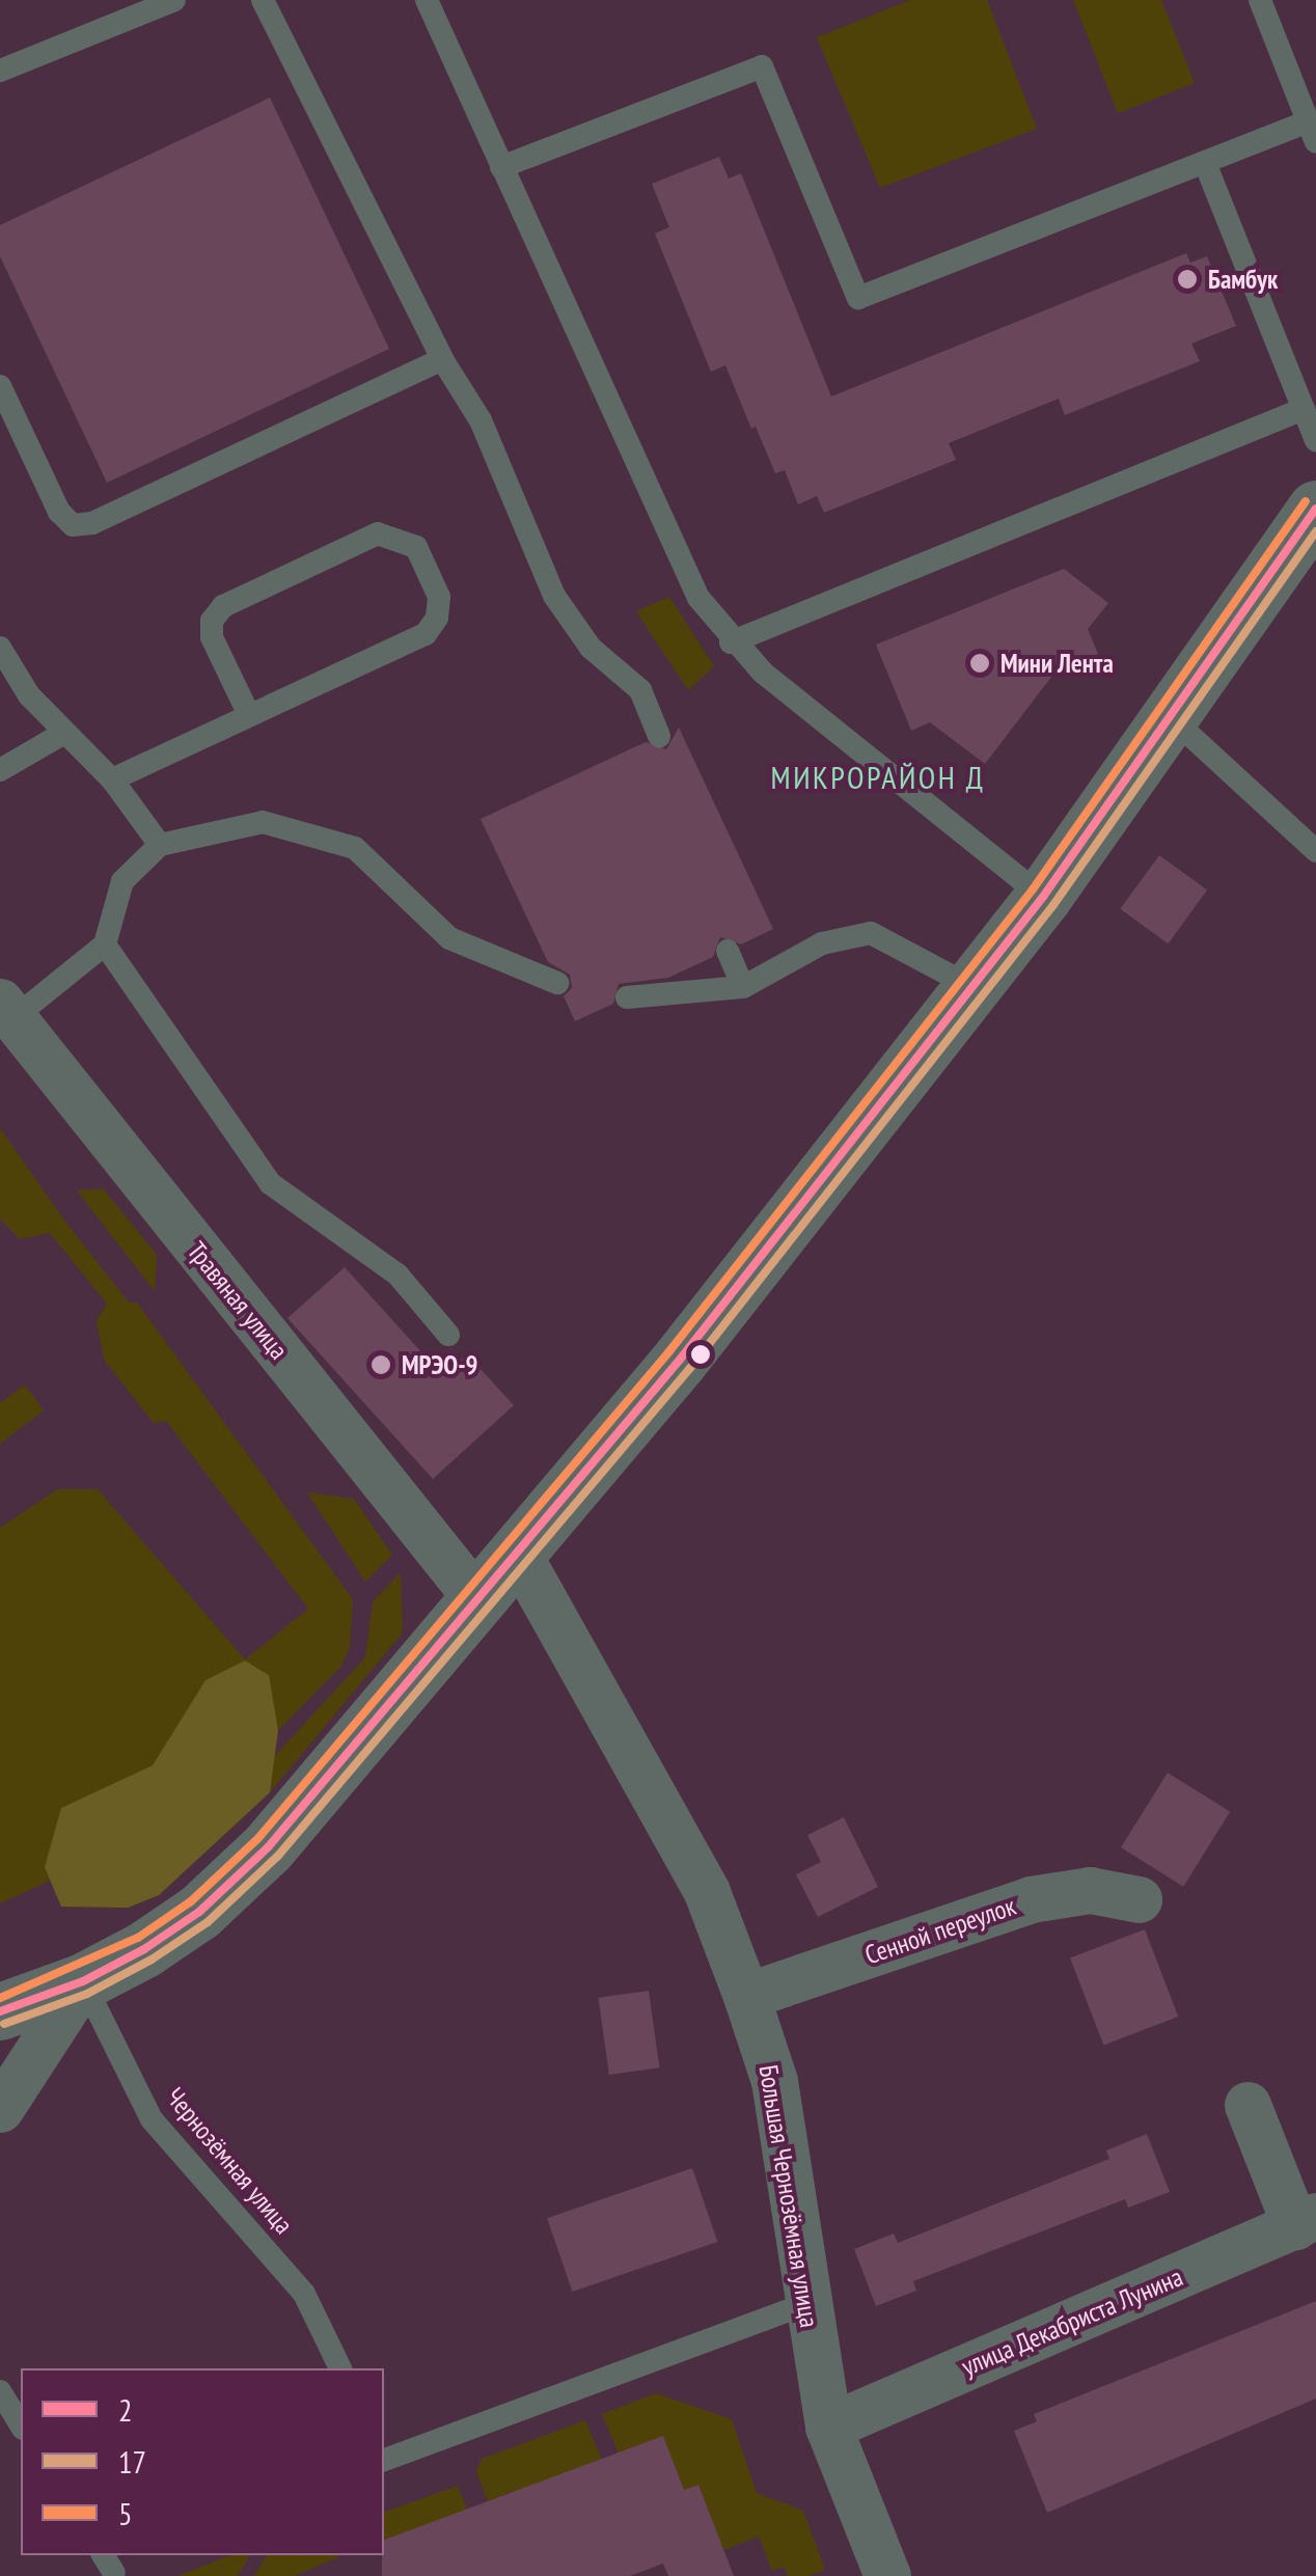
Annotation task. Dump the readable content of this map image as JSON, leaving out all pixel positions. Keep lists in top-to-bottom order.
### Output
{
  "streets": {
    "street": [
      "Травяная улица",
      "Сенной переулок",
      "Большая Чернозёмная улица",
      "улица Декабриста Лунина"
    ],
    "lane": ["Чернозёмная улица"]
  },
  "crossings": [
    ["Сенной переулок", "Большая Чернозёмная улица"],
    ["Большая Чернозёмная улица", "улица Декабриста Лунина"]
  ],
  "districts": ["МИКРОРАЙОН Д"],
  "places": ["Бамбук", "Мини Лента", "МРЭО-9"],
  "lines": ["transit line 5", "transit line 2", "transit line 17"],
  "legend": ["2", "17", "5"]
}
